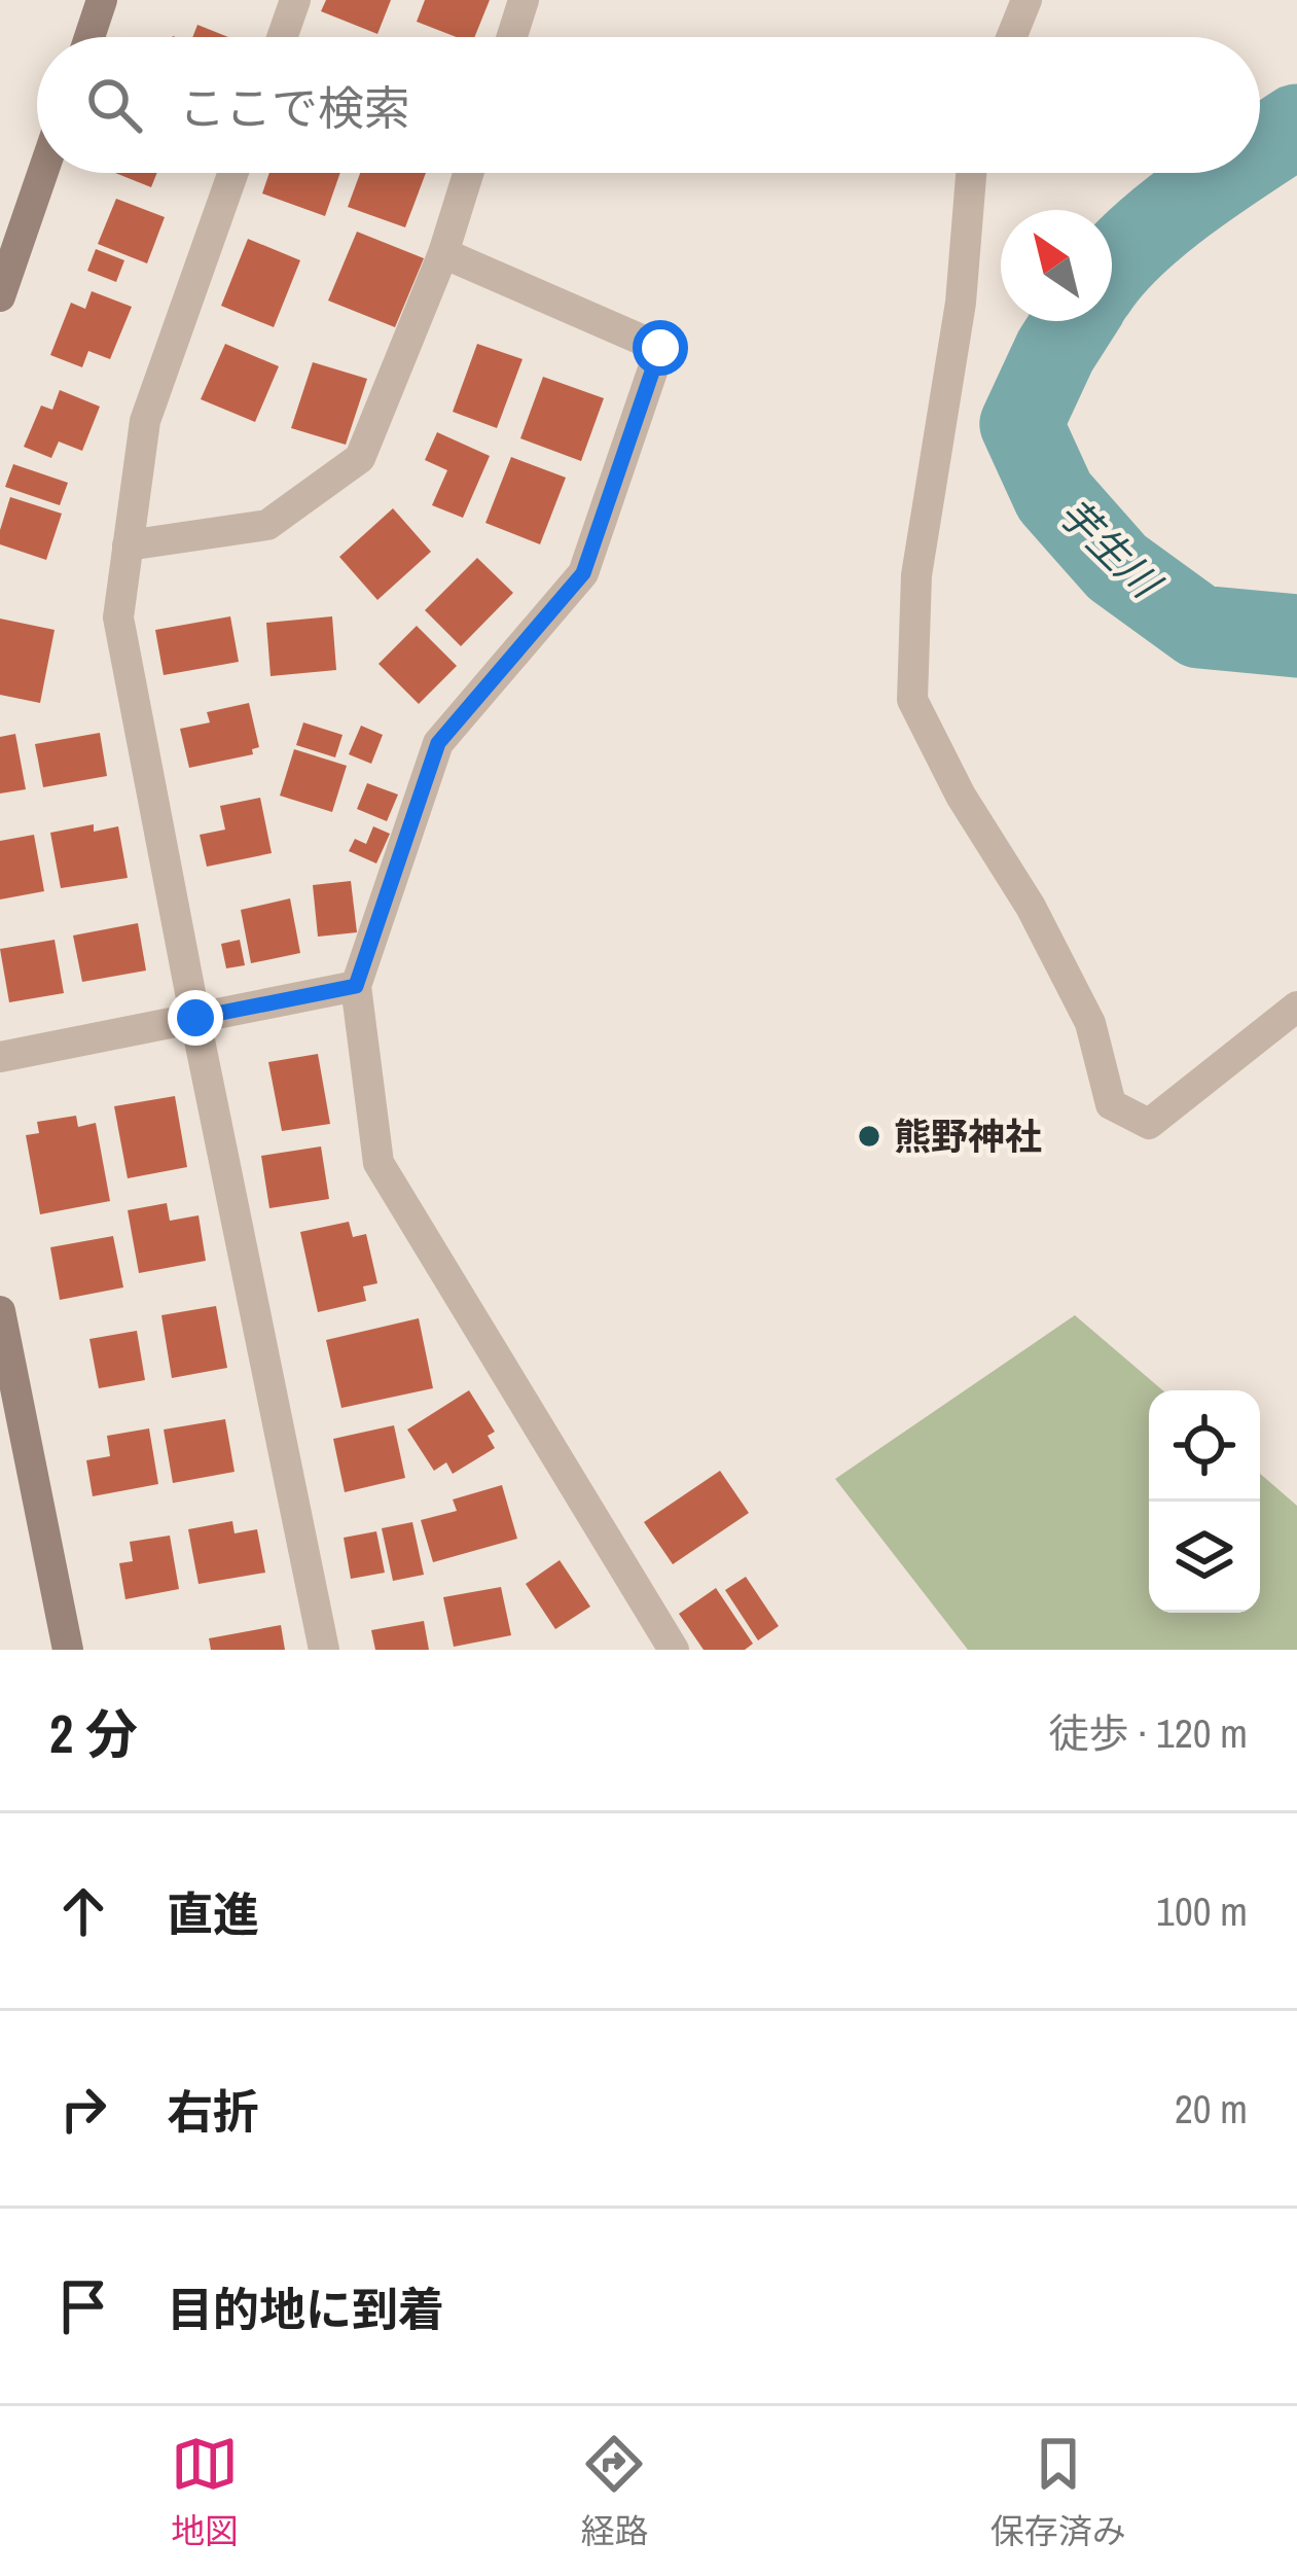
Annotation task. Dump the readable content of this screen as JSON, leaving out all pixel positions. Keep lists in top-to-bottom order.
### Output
{
  "water": ["芋生川"],
  "places": ["熊野神社"],
  "north": "top left",
  "page": {
    "search": "ここで検索",
    "heading": ["2 分", "徒歩 · 120 m"],
    "list": [
      ["直進", "100 m"],
      ["右折", "20 m"],
      "目的地に到着"
    ],
    "nav": ["地図", "経路", "保存済み"]
  }
}
